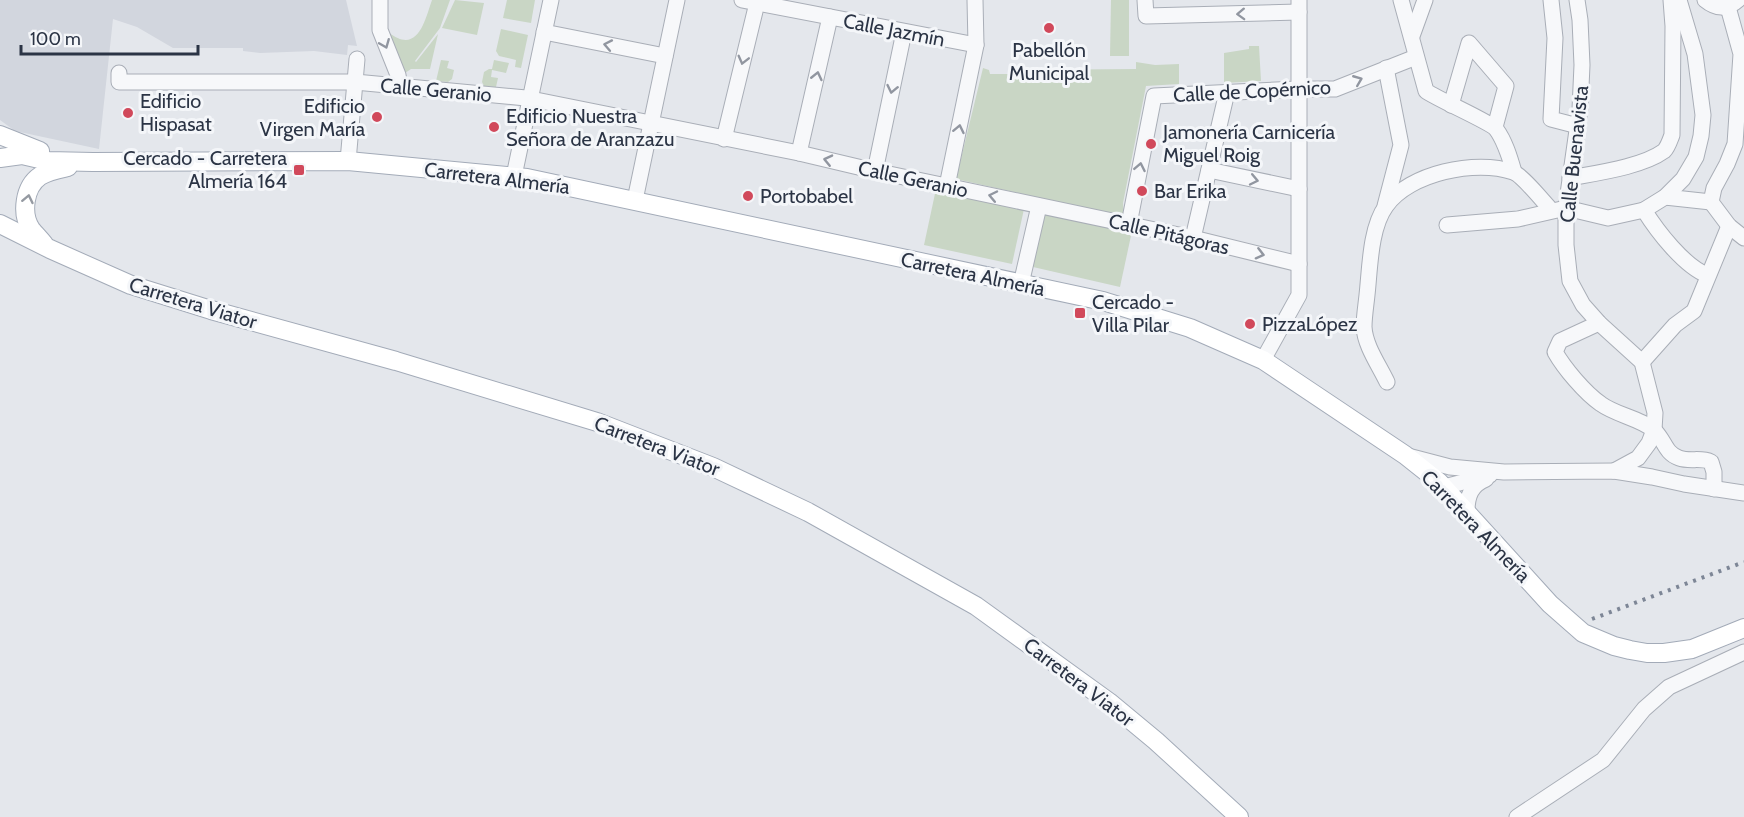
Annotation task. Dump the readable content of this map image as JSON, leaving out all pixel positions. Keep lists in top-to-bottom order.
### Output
{
  "streets": {
    "main road": ["Carretera Almería", "Carretera Viator"],
    "street": [
      "Calle Jazmín",
      "Calle Geranio",
      "Calle de Copérnico",
      "Calle Buenavista",
      "Calle Pitágoras"
    ]
  },
  "crossings": [
    ["Calle Geranio", "Calle Pitágoras"],
    ["Calle de Copérnico", "Calle Pitágoras"]
  ],
  "one_way": ["Calle de Copérnico"],
  "places": {
    "other": [
      "Pabellón Municipal",
      "Edificio Hispasat",
      "Edificio Virgen María",
      "Edificio Nuestra Señora de Aranzazu",
      "Jamonería Carnicería Miguel Roig",
      "Bar Erika",
      "Portobabel",
      "PizzaLópez"
    ],
    "transit": ["Cercado - Carretera Almería 164", "Cercado - Villa Pilar"]
  },
  "scale_bar": "100 m"
}
